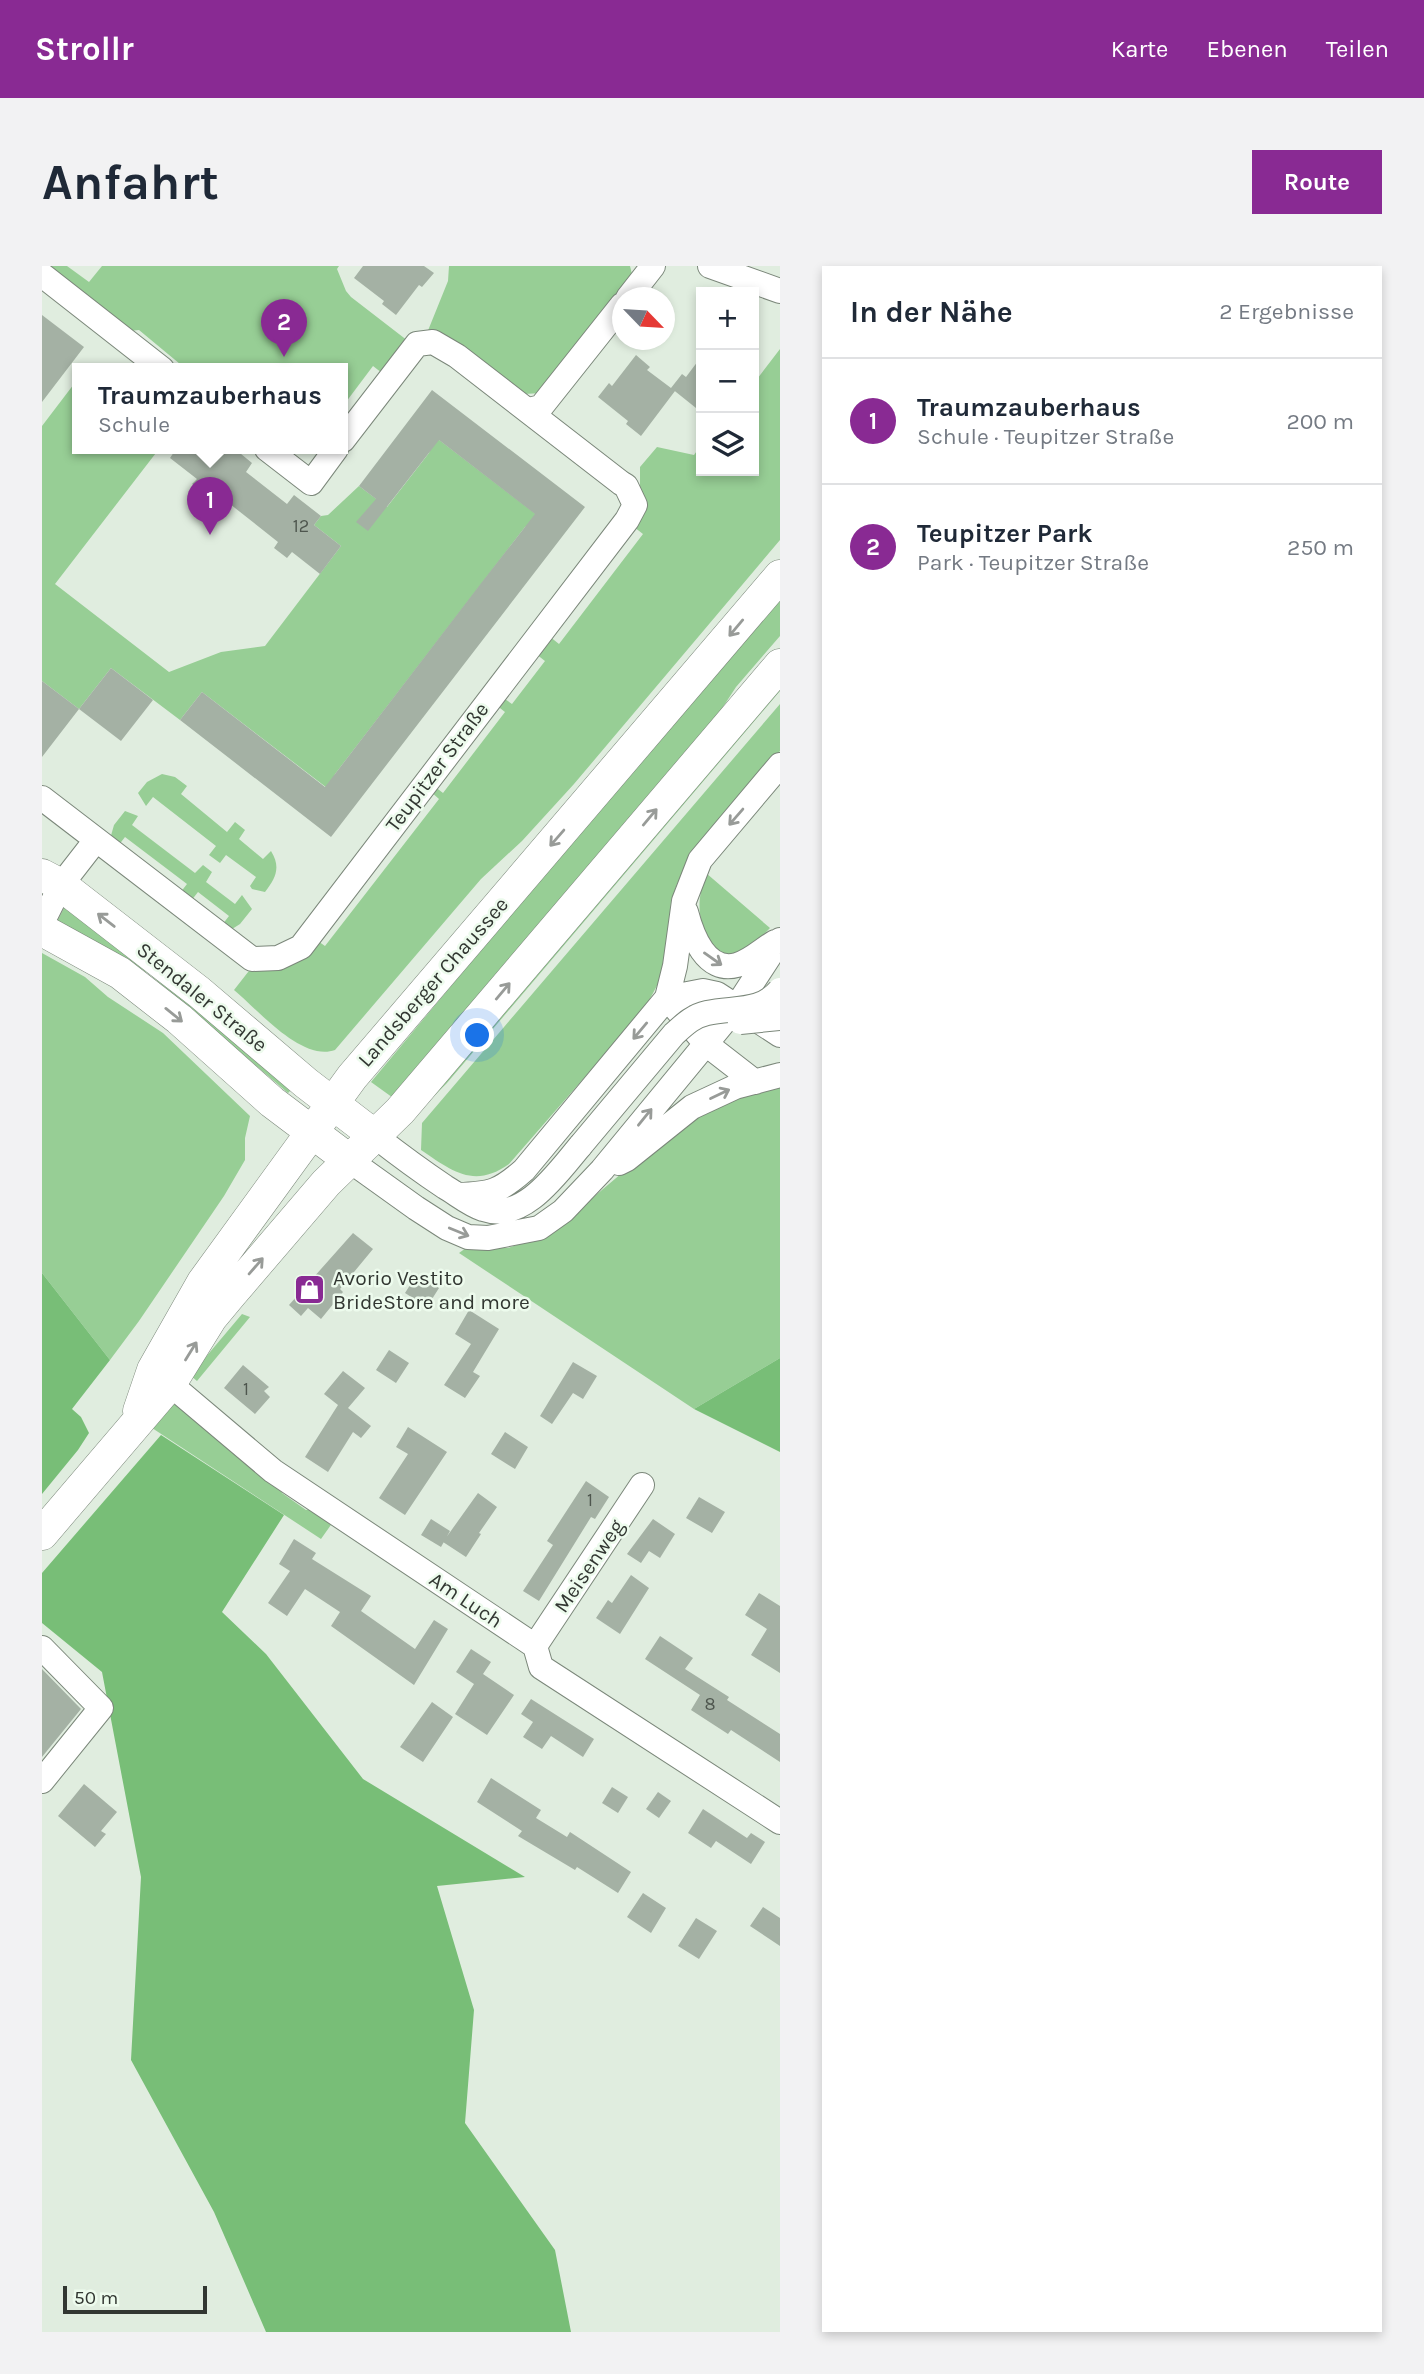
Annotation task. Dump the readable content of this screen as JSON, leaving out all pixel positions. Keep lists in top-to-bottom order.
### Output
{
  "streets": {
    "main road": ["Landsberger Chaussee", "Stendaler Straße"],
    "street": ["Teupitzer Straße", "Meisenweg", "Am Luch"]
  },
  "crossings": [
    ["Landsberger Chaussee", "Stendaler Straße"],
    ["Landsberger Chaussee", "Am Luch"],
    ["Meisenweg", "Am Luch"]
  ],
  "places": {
    "shop": ["Avorio Vestito BrideStore and more"]
  },
  "house_numbers": [
    "12",
    "1",
    "1",
    "8"
  ],
  "scale_bar": "50 m",
  "north": "bottom right",
  "page": {
    "header": "Strollr",
    "nav": ["Karte", "Ebenen", "Teilen"],
    "buttons": "Route",
    "title": "Anfahrt",
    "heading": ["In der Nähe", "2 Ergebnisse"],
    "map_buttons": ["+", "−"],
    "pins": ["2", "1"],
    "list": [
      {
        "mark": "1",
        "name": "Traumzauberhaus",
        "note": "Schule · Teupitzer Straße",
        "value": "200 m"
      },
      {
        "mark": "2",
        "name": "Teupitzer Park",
        "note": "Park · Teupitzer Straße",
        "value": "250 m"
      }
    ],
    "popup": ["Traumzauberhaus", "Schule"],
    "scale": "50 m"
  }
}
